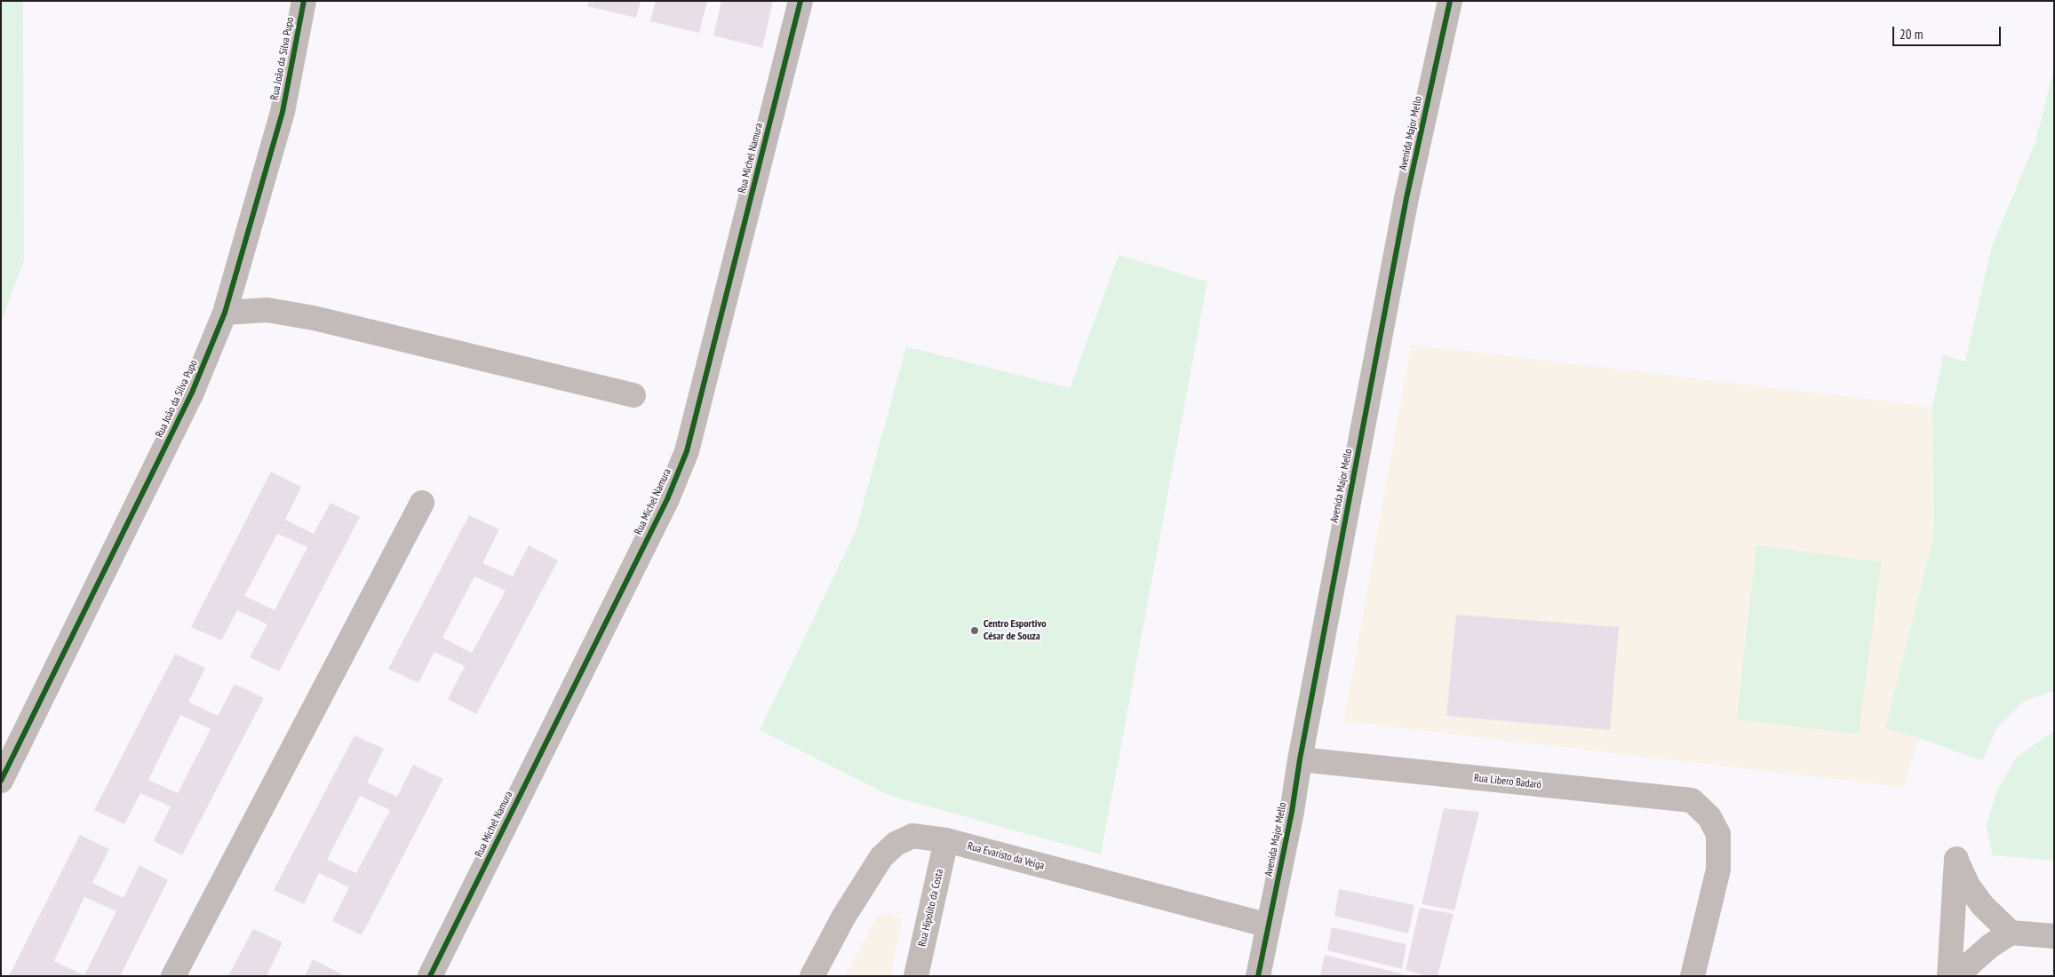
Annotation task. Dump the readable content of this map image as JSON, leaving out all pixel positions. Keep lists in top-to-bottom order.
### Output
{
  "streets": {
    "street": [
      "Rua João da Silva Pupo",
      "Avenida Major Mello",
      "Rua Michel Namura",
      "Rua Libero Badaró",
      "Rua Evaristo da Veiga",
      "Rua Hipolito da Costa"
    ]
  },
  "crossings": [
    ["Avenida Major Mello", "Rua Libero Badaró"],
    ["Avenida Major Mello", "Rua Evaristo da Veiga"],
    ["Rua Evaristo da Veiga", "Rua Hipolito da Costa"]
  ],
  "places": ["Centro Esportivo César de Souza"],
  "scale_bar": "20 m"
}
